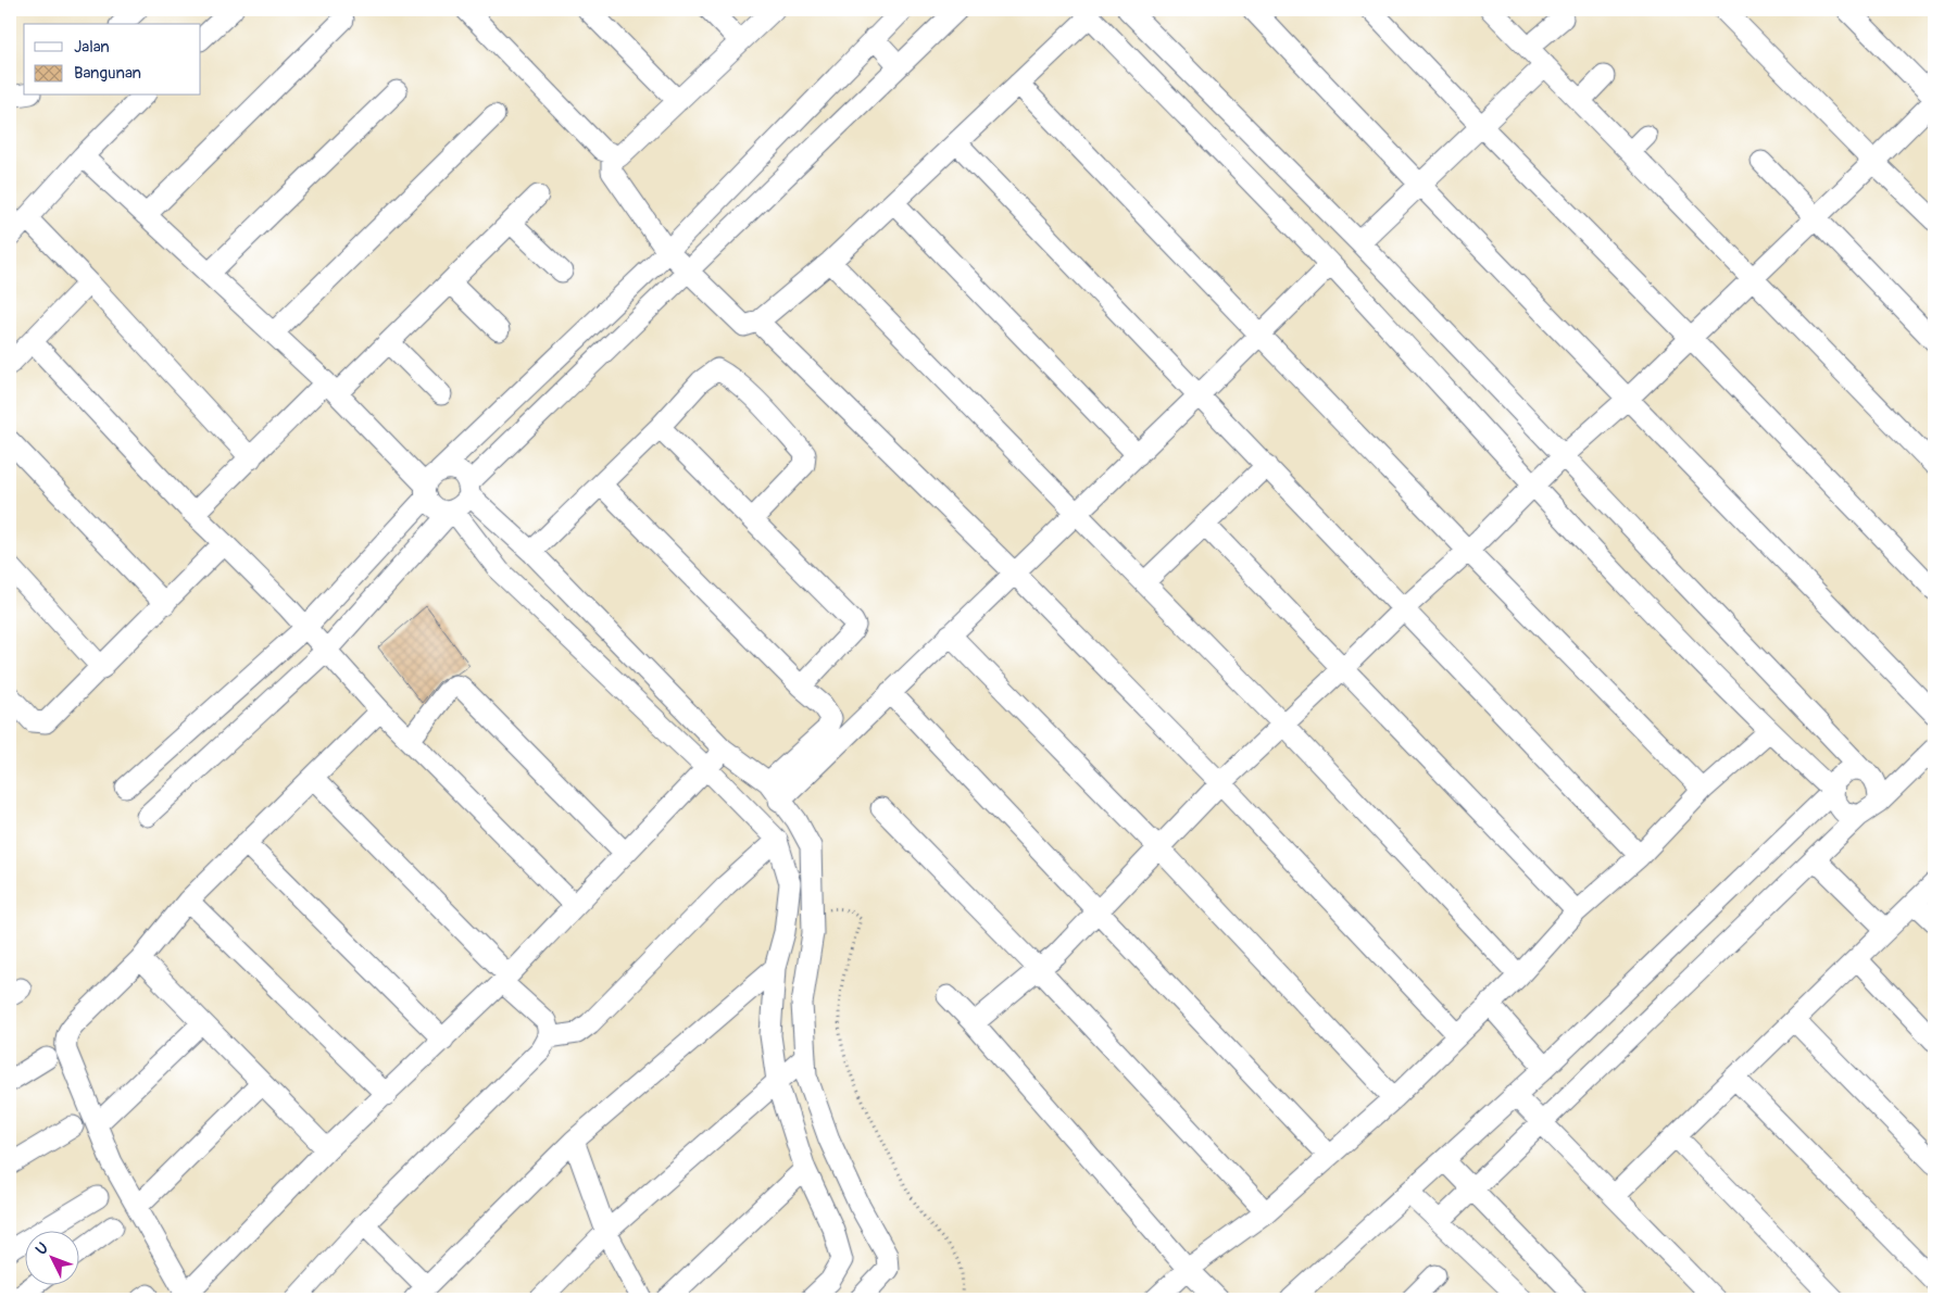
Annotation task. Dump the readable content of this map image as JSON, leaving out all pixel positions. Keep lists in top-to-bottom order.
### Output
{
  "legend": ["Jalan", "Bangunan"],
  "north": "top left"
}
